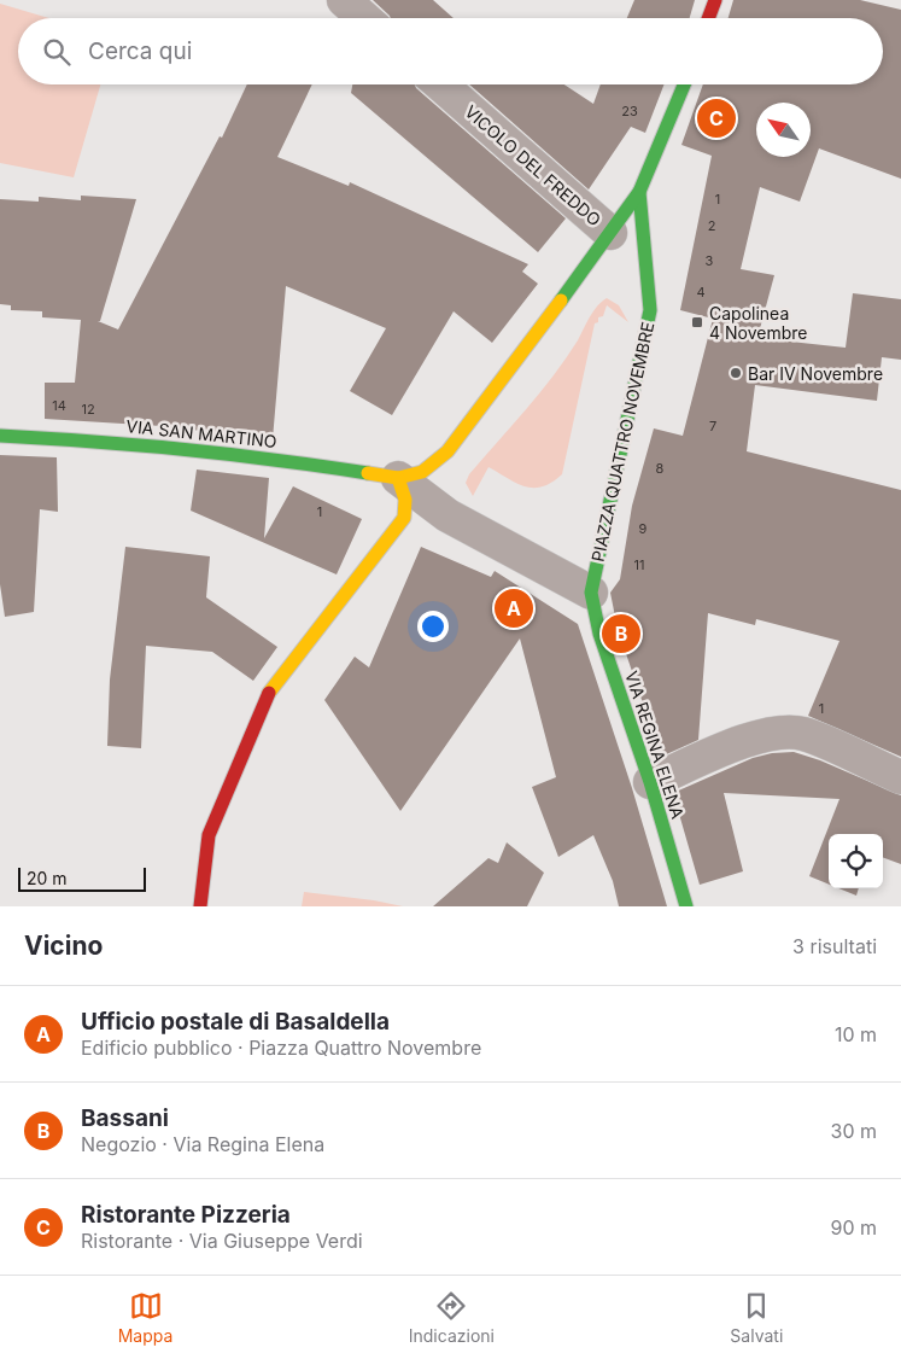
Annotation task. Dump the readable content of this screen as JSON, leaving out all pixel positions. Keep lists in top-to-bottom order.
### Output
{
  "streets": {
    "street": [
      "VICOLO DEL FREDDO",
      "VIA SAN MARTINO",
      "PIAZZA QUATTRO NOVEMBRE",
      "VIA REGINA ELENA"
    ]
  },
  "crossings": [
    ["PIAZZA QUATTRO NOVEMBRE", "VIA REGINA ELENA"]
  ],
  "places": {
    "transit": ["Capolinea 4 Novembre"],
    "other": ["Bar IV Novembre"]
  },
  "house_numbers": [
    "23",
    "1",
    "2",
    "3",
    "4",
    "14",
    "12",
    "7",
    "8",
    "1",
    "9",
    "11",
    "1"
  ],
  "scale_bar": "20 m",
  "north": "top left",
  "page": {
    "search": "Cerca qui",
    "pins": ["C", "A", "B"],
    "scale": "20 m",
    "heading": ["Vicino", "3 risultati"],
    "list": [
      {
        "mark": "A",
        "name": "Ufficio postale di Basaldella",
        "note": "Edificio pubblico · Piazza Quattro Novembre",
        "value": "10 m"
      },
      {
        "mark": "B",
        "name": "Bassani",
        "note": "Negozio · Via Regina Elena",
        "value": "30 m"
      },
      {
        "mark": "C",
        "name": "Ristorante Pizzeria",
        "note": "Ristorante · Via Giuseppe Verdi",
        "value": "90 m"
      }
    ],
    "nav": ["Mappa", "Indicazioni", "Salvati"]
  }
}
